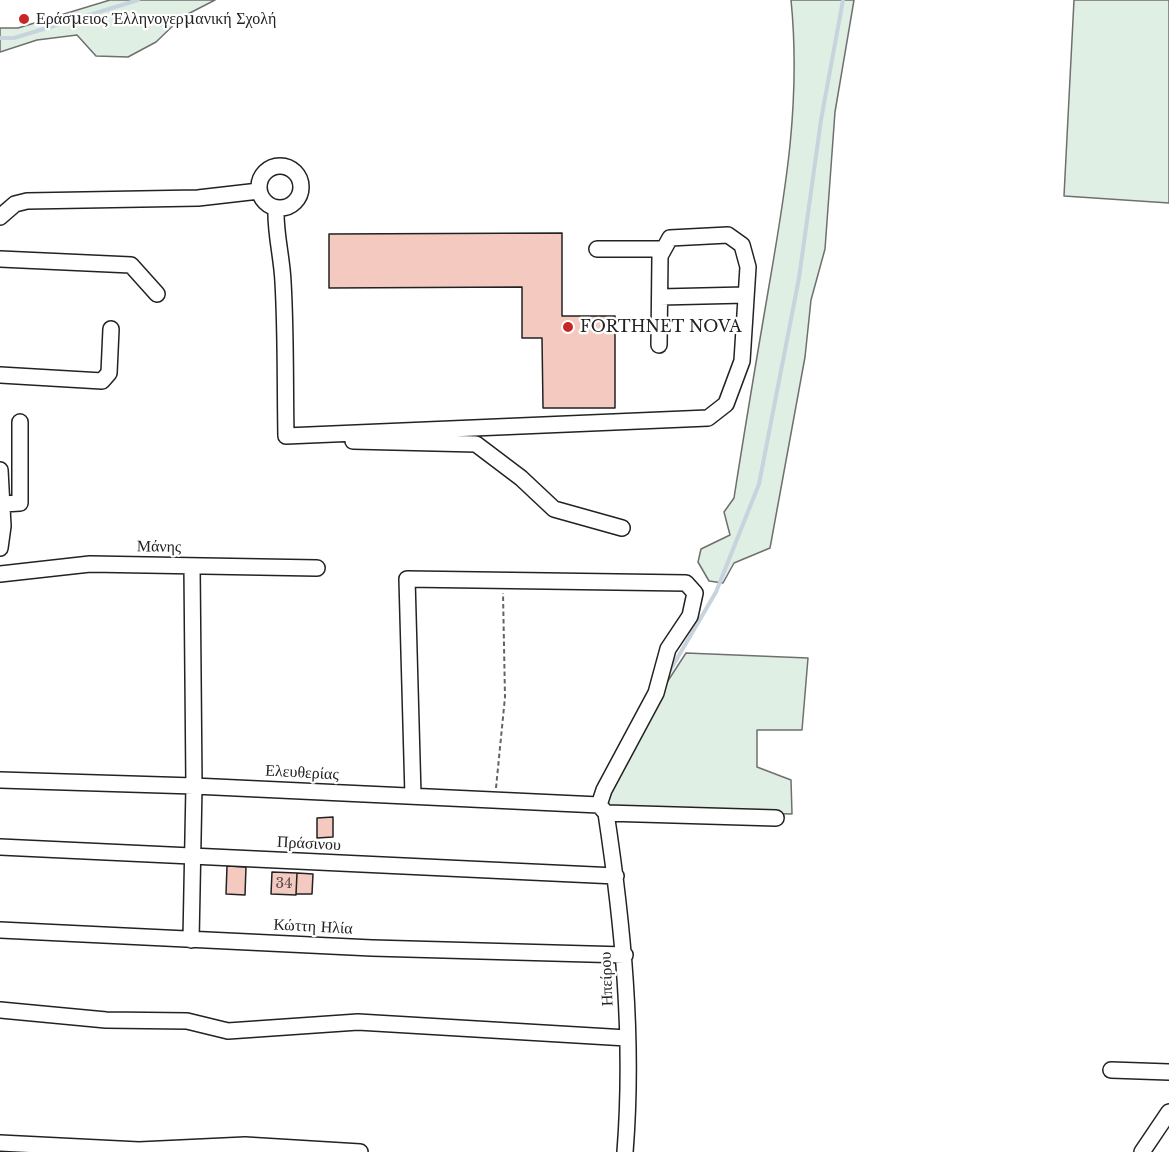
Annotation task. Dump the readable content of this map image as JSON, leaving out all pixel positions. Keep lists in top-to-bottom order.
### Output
{
  "streets": {
    "street": [
      "Μάνης",
      "Ελευθερίας",
      "Πράσινου",
      "Κώττη Ηλία",
      "Ηπείρου"
    ]
  },
  "crossings": [
    ["Ελευθερίας", "Ηπείρου"],
    ["Πράσινου", "Ηπείρου"],
    ["Κώττη Ηλία", "Ηπείρου"]
  ],
  "places": ["Εράσμειος Έλληνογερμανική Σχολή", "FORTHNET NOVA"],
  "house_numbers": ["34"]
}
